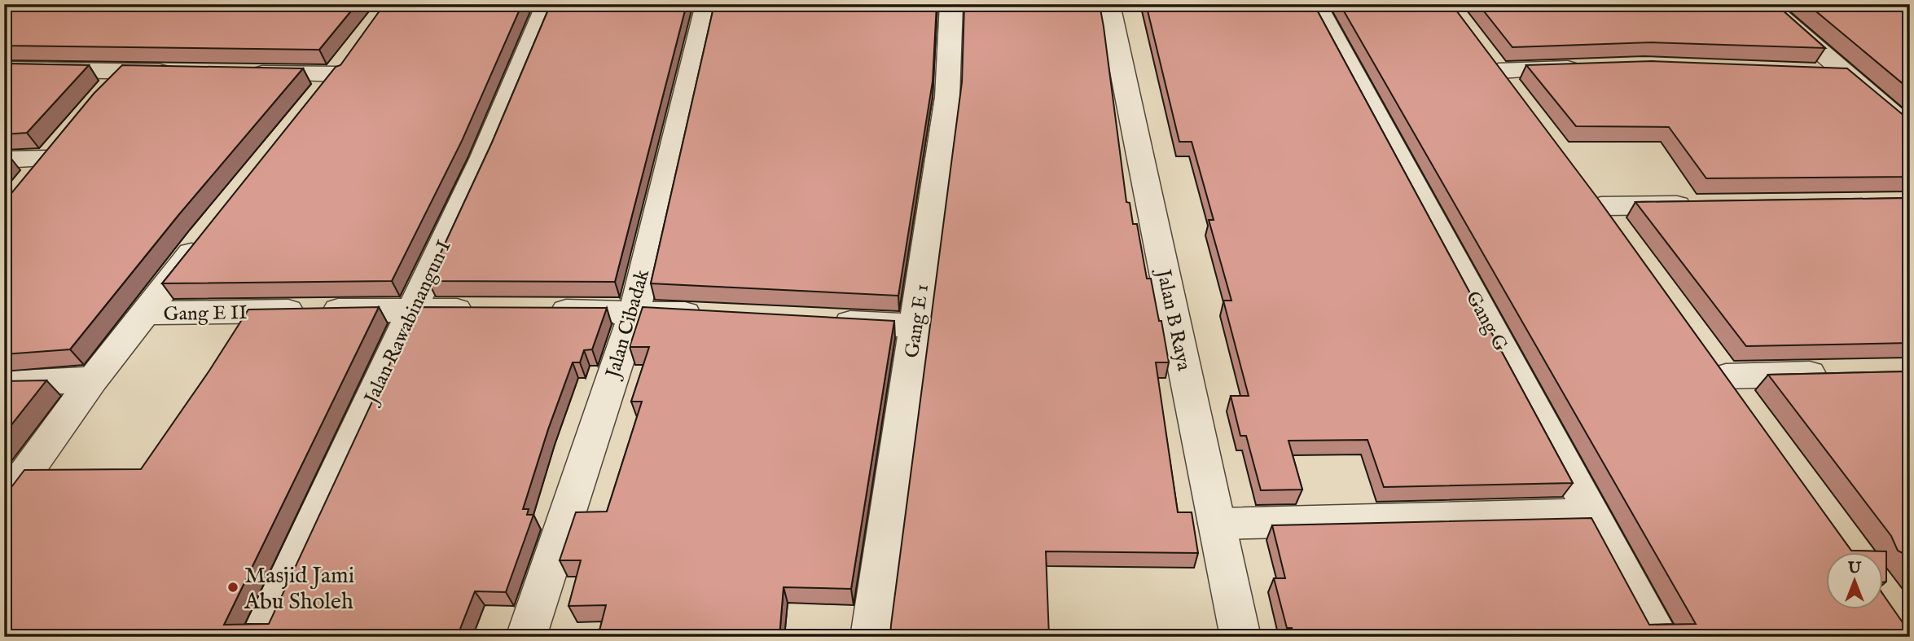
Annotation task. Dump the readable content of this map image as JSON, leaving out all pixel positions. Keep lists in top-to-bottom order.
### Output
{
  "streets": {
    "street": [
      "Gang E II",
      "Jalan B Raya",
      "Gang E 1",
      "Gang G",
      "Jalan Rawabinangun I",
      "Jalan Cibadak"
    ]
  },
  "crossings": [
    ["Gang E II", "Jalan Rawabinangun I"]
  ],
  "places": ["Masjid Jami Abu Sholeh"],
  "north": "top"
}
